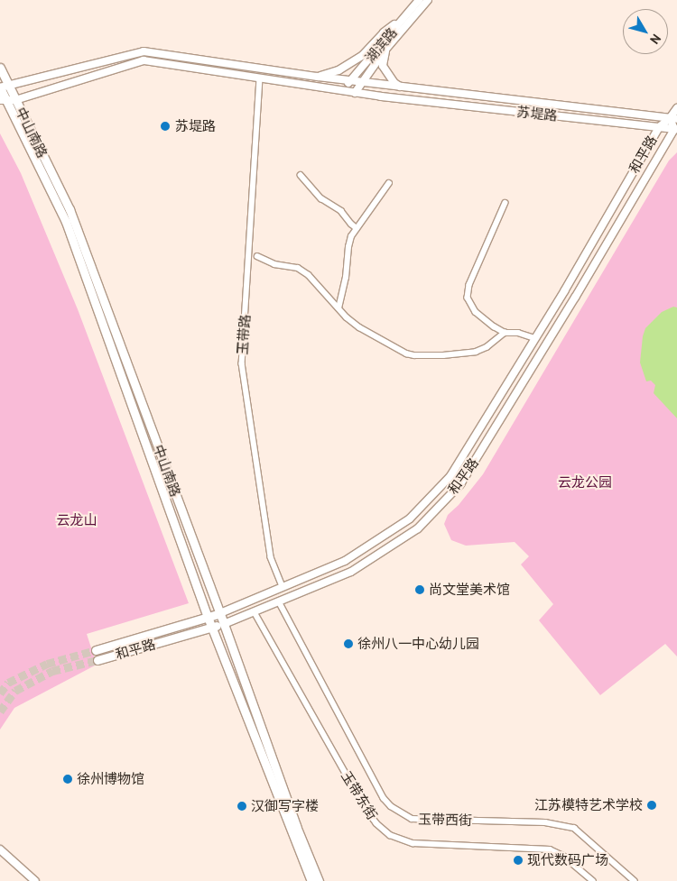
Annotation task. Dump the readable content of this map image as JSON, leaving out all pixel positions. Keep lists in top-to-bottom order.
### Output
{
  "streets": {
    "main road": [
      "湖滨路",
      "苏堤路",
      "中山南路",
      "和平路"
    ],
    "street": ["玉带路", "玉带东街", "玉带西街"]
  },
  "crossings": [
    ["湖滨路", "苏堤路"],
    ["苏堤路", "中山南路"],
    ["苏堤路", "和平路"],
    ["苏堤路", "玉带路"],
    ["中山南路", "和平路"],
    ["和平路", "玉带路"],
    ["和平路", "玉带东街"],
    ["和平路", "玉带西街"]
  ],
  "parks": ["云龙公园", "云龙山"],
  "places": [
    "苏堤路",
    "尚文堂美术馆",
    "徐州八一中心幼儿园",
    "徐州博物馆",
    "江苏模特艺术学校",
    "汉御写字楼",
    "现代数码广场"
  ],
  "north": "bottom right"
}
